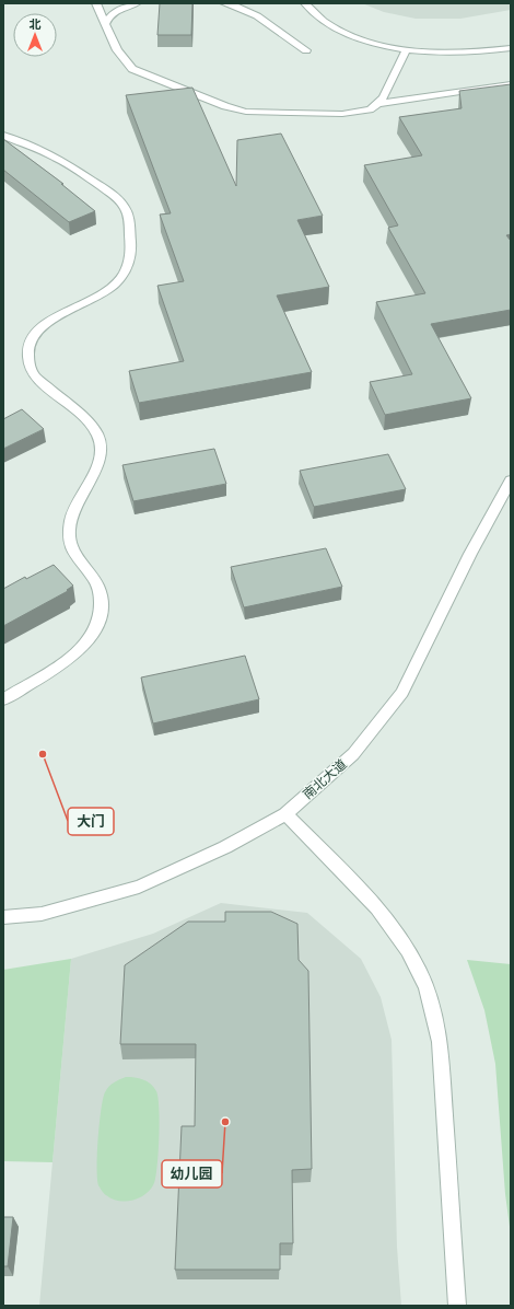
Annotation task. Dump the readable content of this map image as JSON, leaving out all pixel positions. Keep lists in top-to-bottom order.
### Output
{
  "streets": {
    "street": ["南北大道"]
  },
  "places": ["大门", "幼儿园"],
  "north": "top"
}
